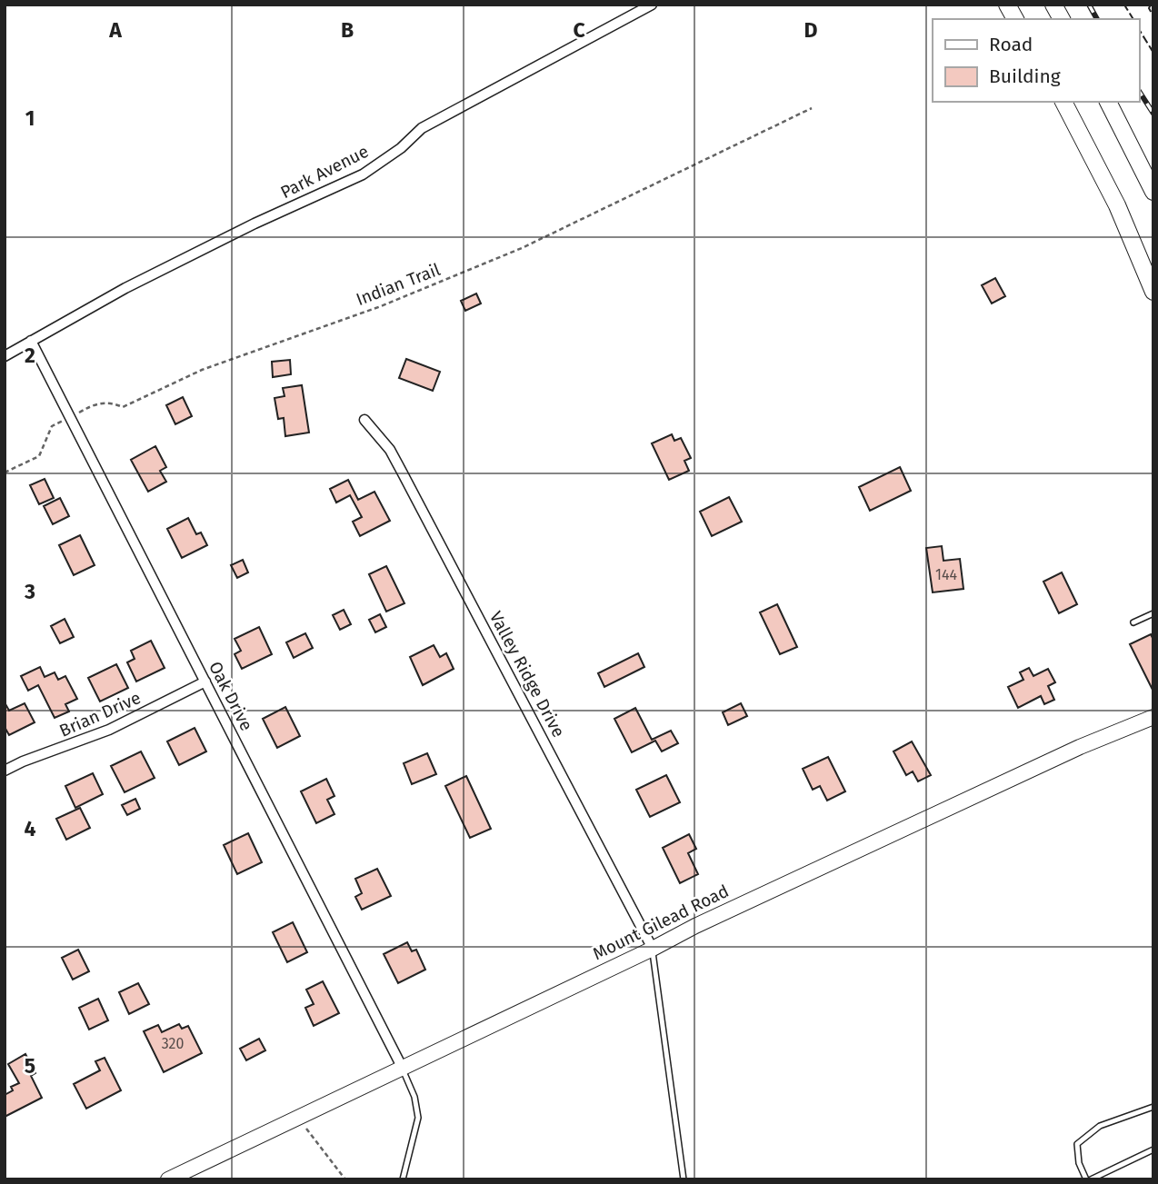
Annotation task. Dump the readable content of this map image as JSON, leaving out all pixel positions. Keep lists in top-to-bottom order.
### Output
{
  "streets": {
    "main road": ["Mount Gilead Road"],
    "street": [
      "Park Avenue",
      "Valley Ridge Drive",
      "Oak Drive",
      "Brian Drive"
    ],
    "path": ["Indian Trail"]
  },
  "crossings": [
    ["Park Avenue", "Oak Drive"],
    ["Indian Trail", "Oak Drive"],
    ["Valley Ridge Drive", "Mount Gilead Road"],
    ["Oak Drive", "Brian Drive"],
    ["Oak Drive", "Mount Gilead Road"]
  ],
  "house_numbers": ["144", "320"],
  "legend": ["Road", "Building"],
  "grid": {
    "columns": [
      "A",
      "B",
      "C",
      "D"
    ],
    "rows": [
      "1",
      "2",
      "3",
      "4",
      "5"
    ]
  }
}
